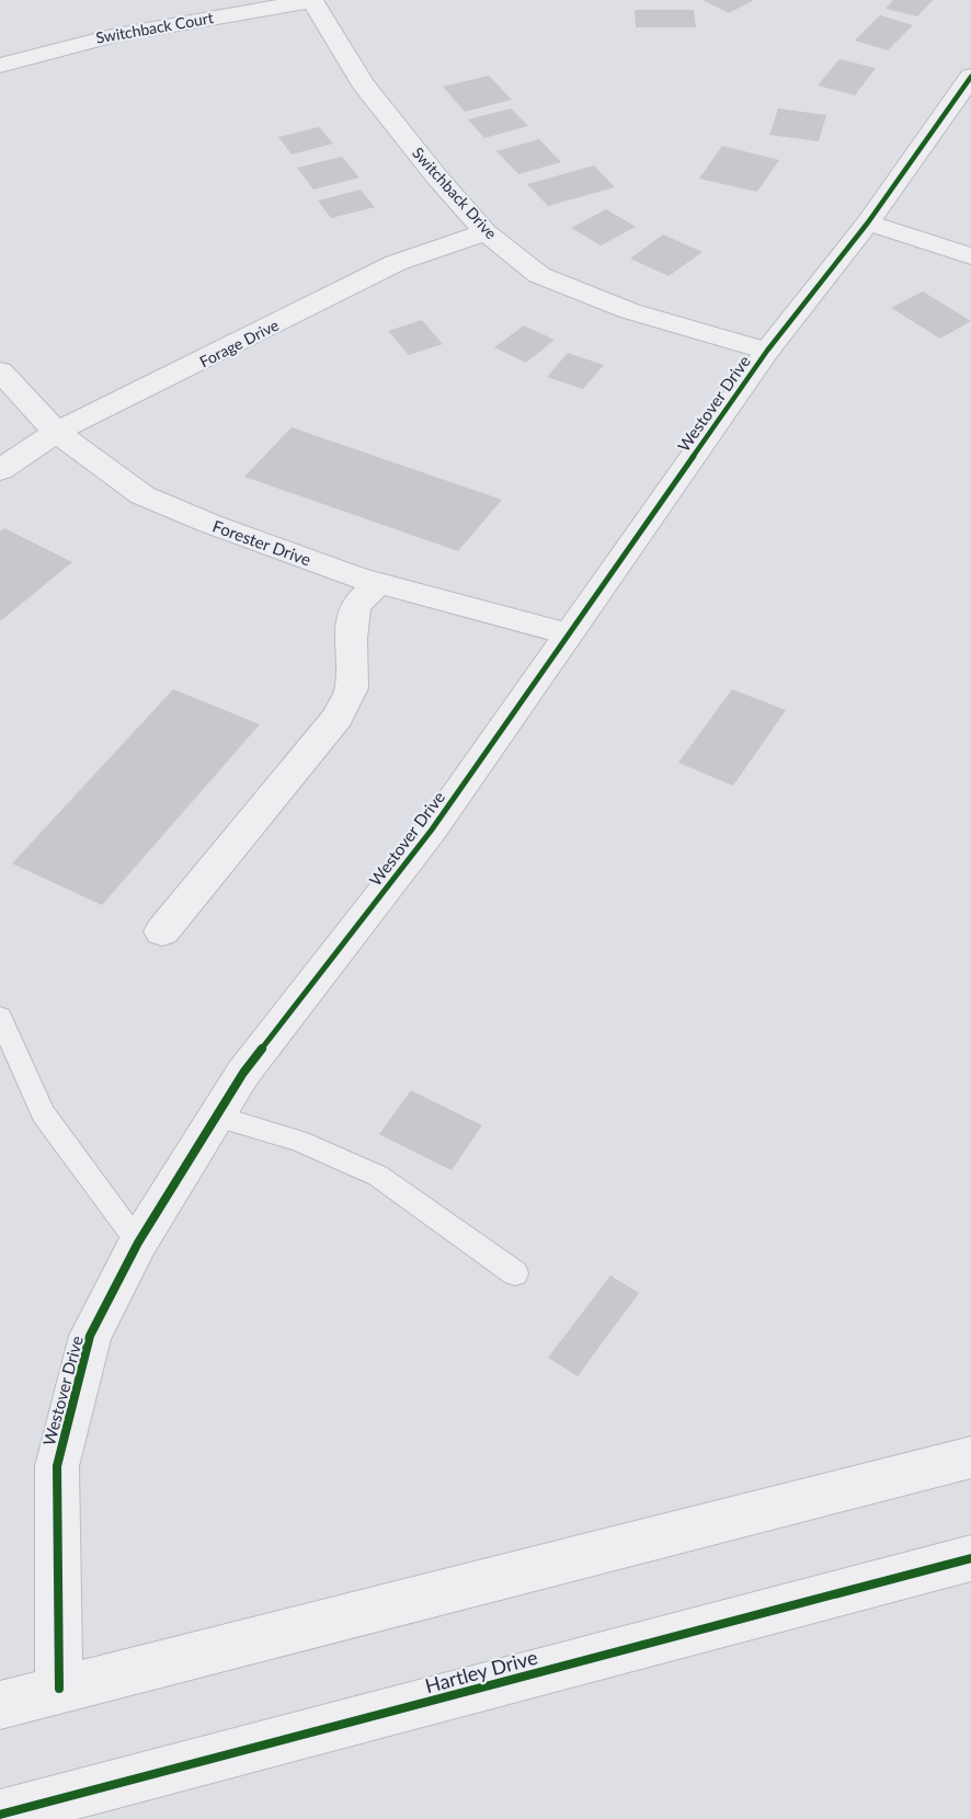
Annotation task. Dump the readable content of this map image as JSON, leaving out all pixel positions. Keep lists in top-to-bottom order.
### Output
{
  "streets": {
    "street": [
      "Switchback Court",
      "Switchback Drive",
      "Forage Drive",
      "Westover Drive",
      "Forester Drive",
      "Hartley Drive"
    ]
  },
  "crossings": [
    ["Switchback Court", "Switchback Drive"],
    ["Switchback Drive", "Forage Drive"],
    ["Switchback Drive", "Westover Drive"],
    ["Forage Drive", "Forester Drive"],
    ["Westover Drive", "Forester Drive"]
  ]
}
